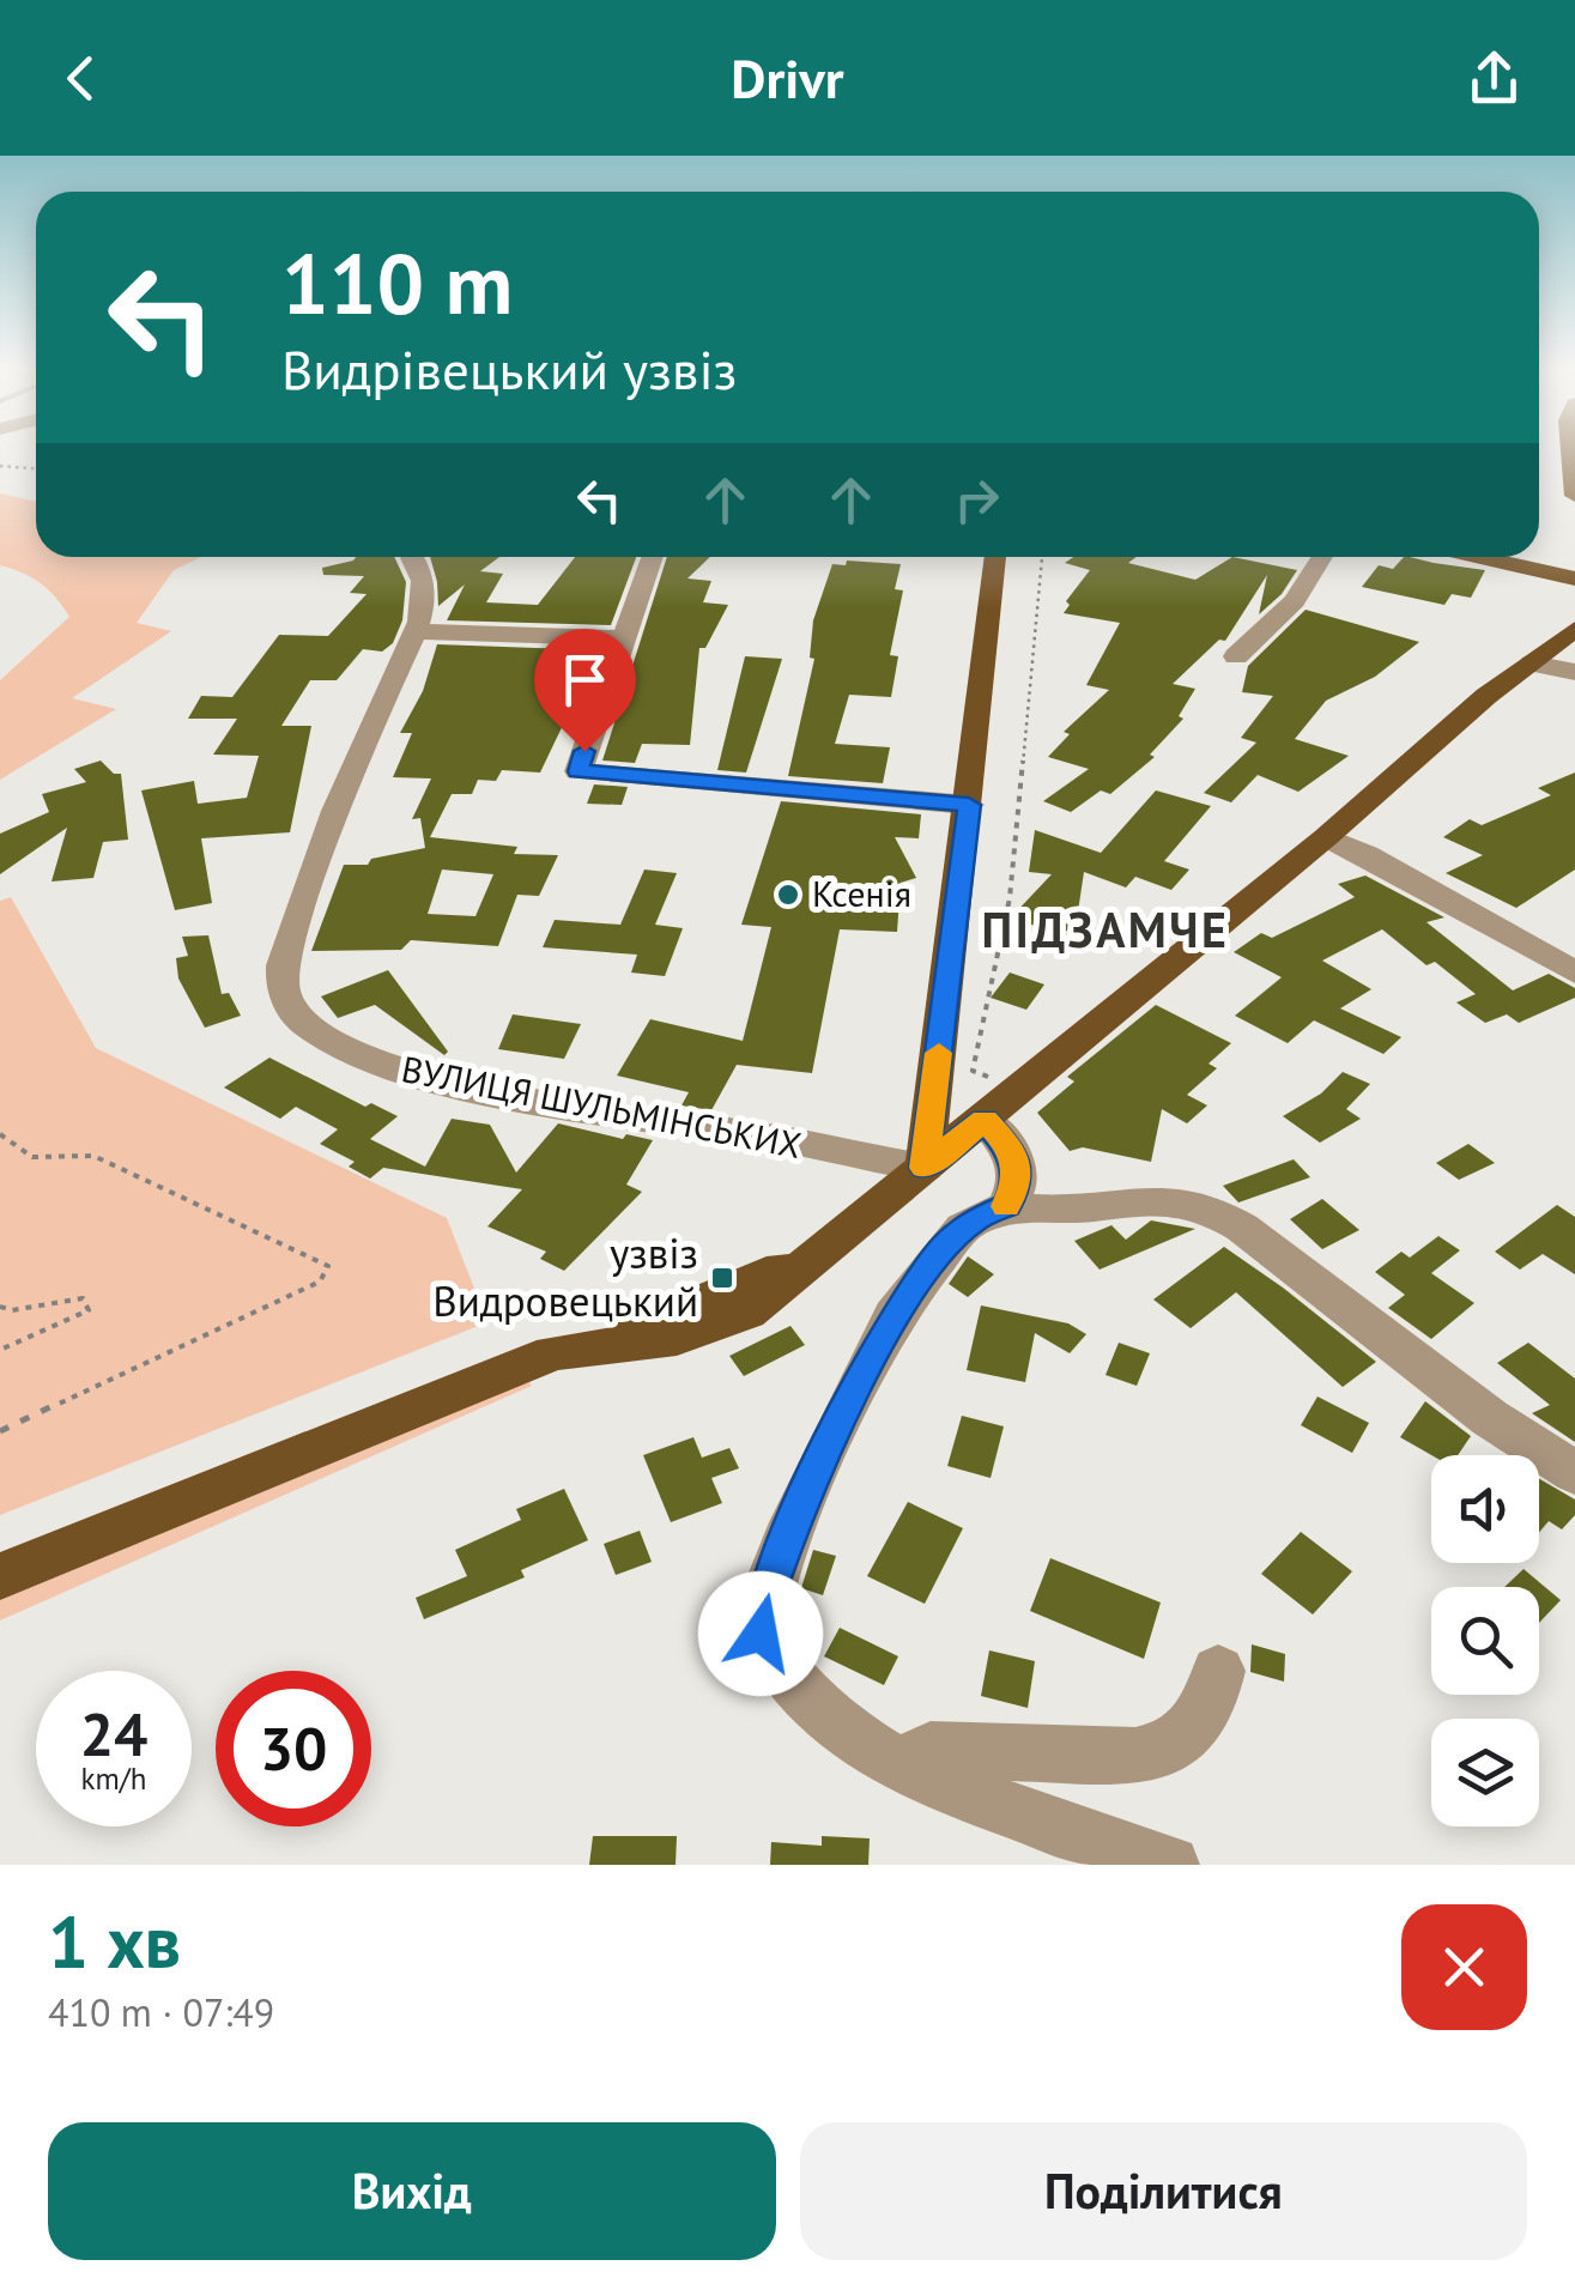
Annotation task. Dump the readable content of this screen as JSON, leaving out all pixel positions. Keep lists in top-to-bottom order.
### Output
{
  "streets": {
    "street": ["ВУЛИЦЯ ШУЛЬМІНСЬКИХ"]
  },
  "districts": ["ПІДЗАМЧЕ"],
  "places": {
    "other": ["Ксенія"],
    "transit": ["узвіз Видровецький"]
  },
  "page": {
    "header": "Drivr",
    "turn": ["110 m", "Видрівецький узвіз"],
    "speed": "24 km/h",
    "limit": "30",
    "heading": ["1 хв", "410 m · 07:49"],
    "buttons": ["Вихід", "Поділитися"]
  }
}
